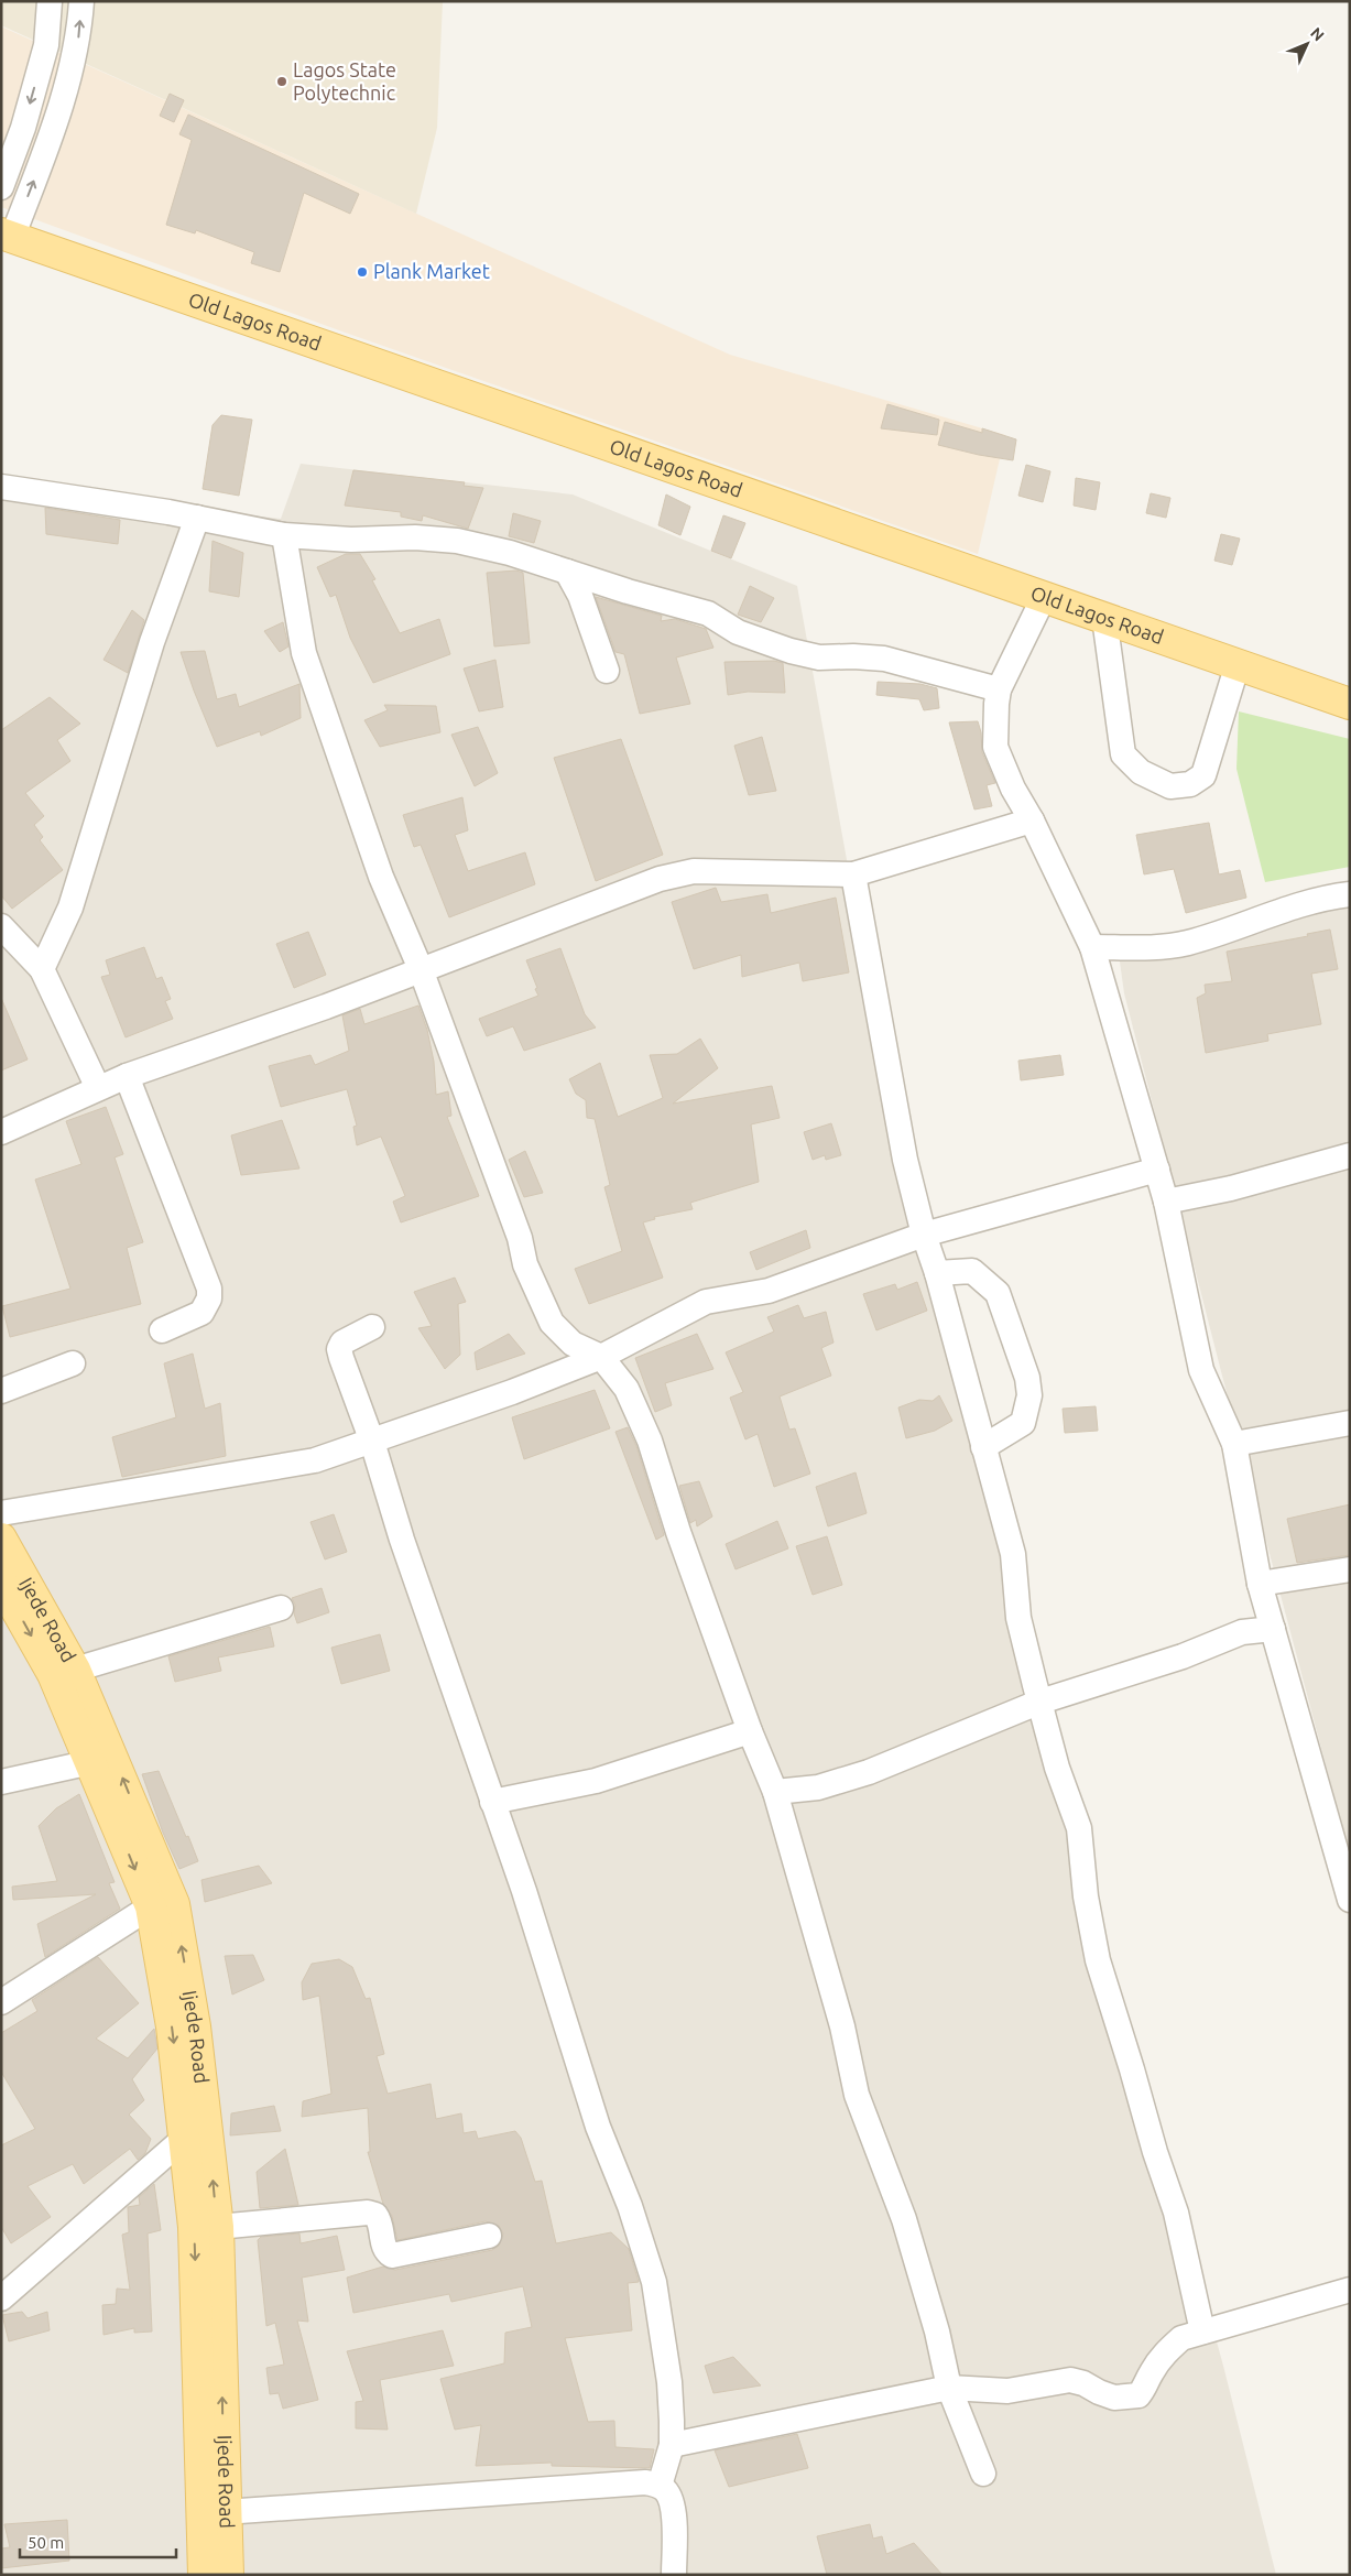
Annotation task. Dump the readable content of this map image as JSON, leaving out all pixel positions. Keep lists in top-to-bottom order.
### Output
{
  "streets": {
    "main road": ["Old Lagos Road", "Ijede Road"]
  },
  "places": ["Lagos State Polytechnic", "Plank Market"],
  "scale_bar": "50 m",
  "north": "top right"
}
